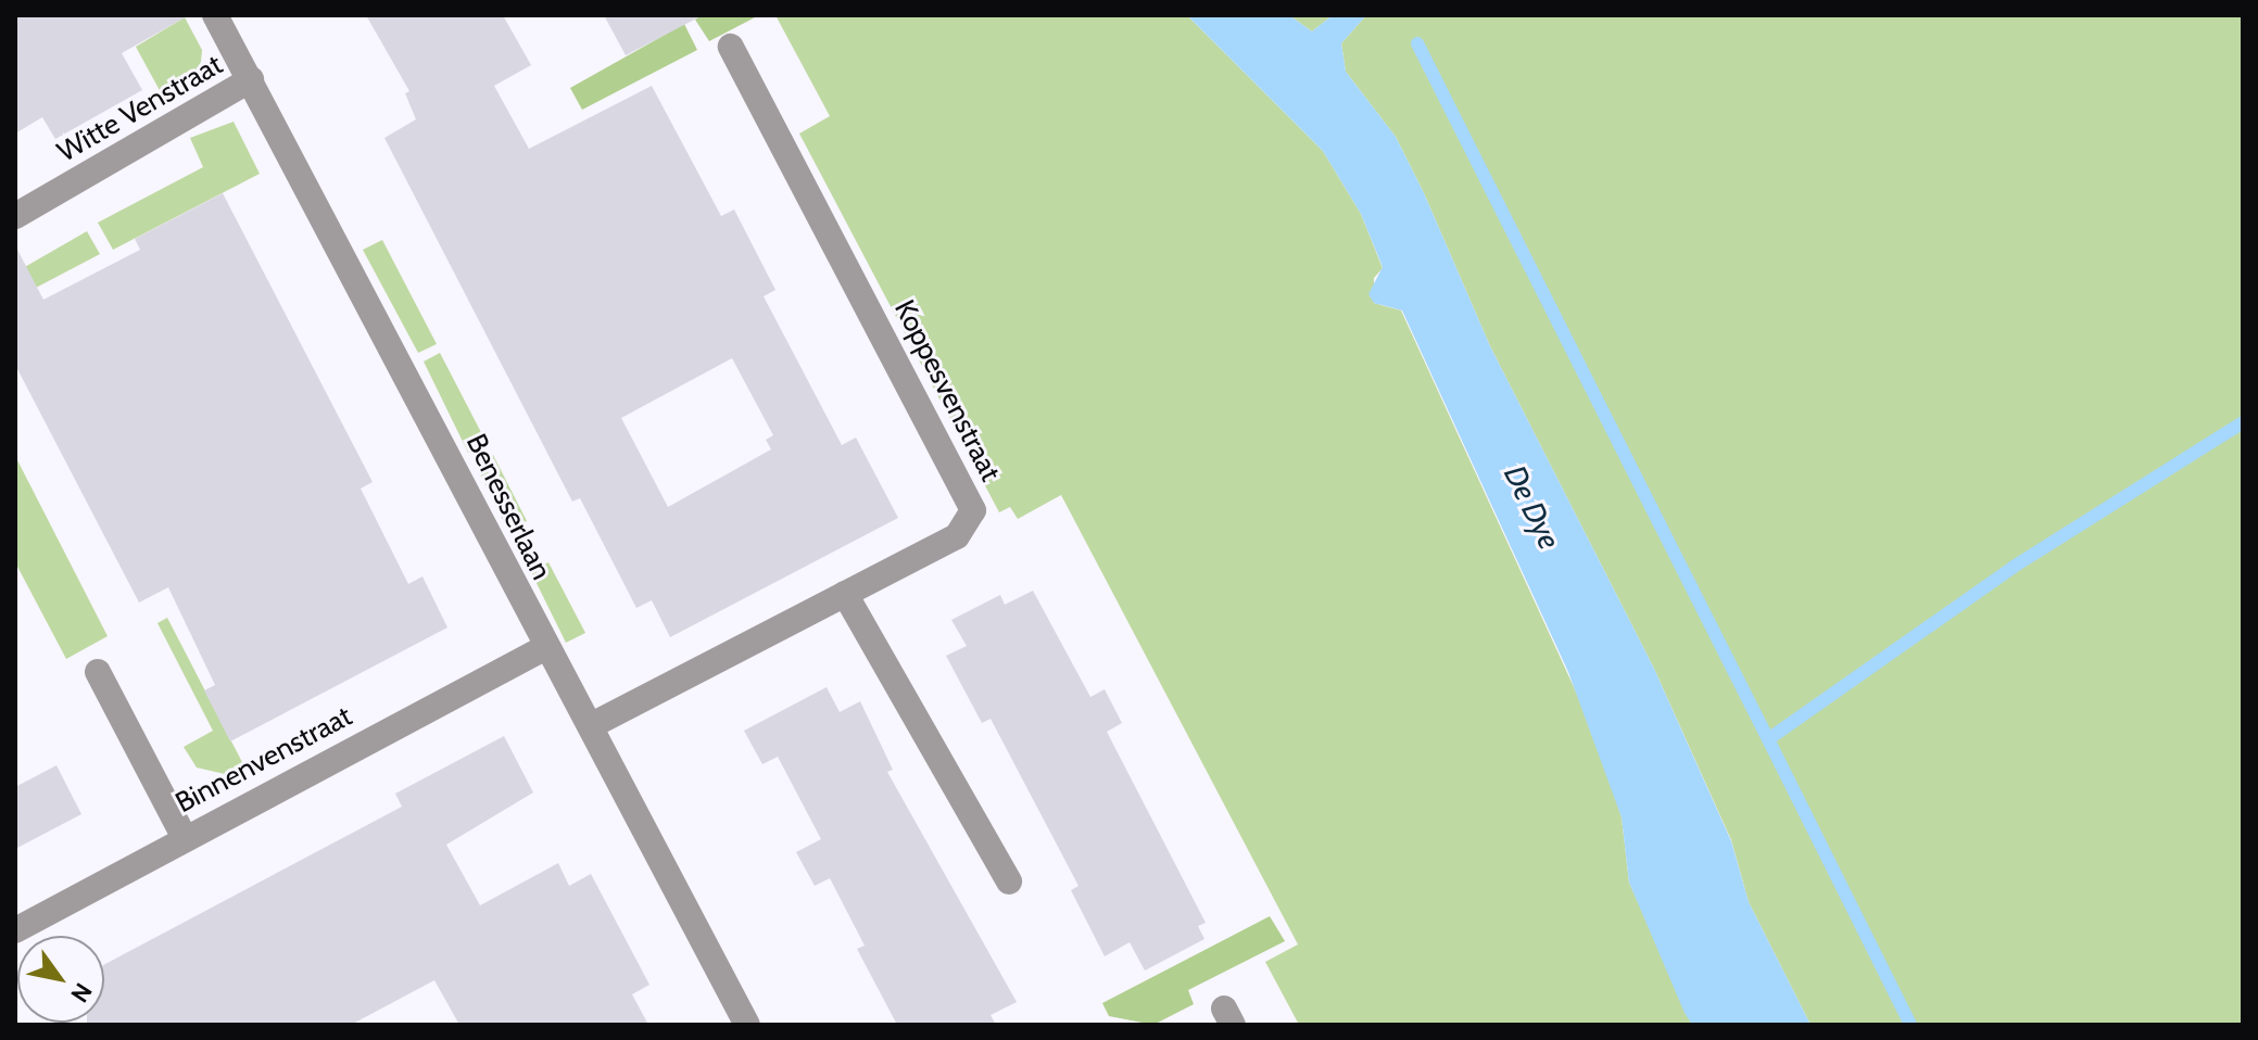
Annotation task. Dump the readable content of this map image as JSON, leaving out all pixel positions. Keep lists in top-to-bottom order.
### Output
{
  "streets": {
    "street": [
      "Witte Venstraat",
      "Koppesvenstraat",
      "Benesserlaan",
      "Binnenvenstraat"
    ]
  },
  "crossings": [
    ["Witte Venstraat", "Benesserlaan"],
    ["Koppesvenstraat", "Benesserlaan"],
    ["Benesserlaan", "Binnenvenstraat"]
  ],
  "water": ["De Dye"],
  "north": "bottom right"
}
